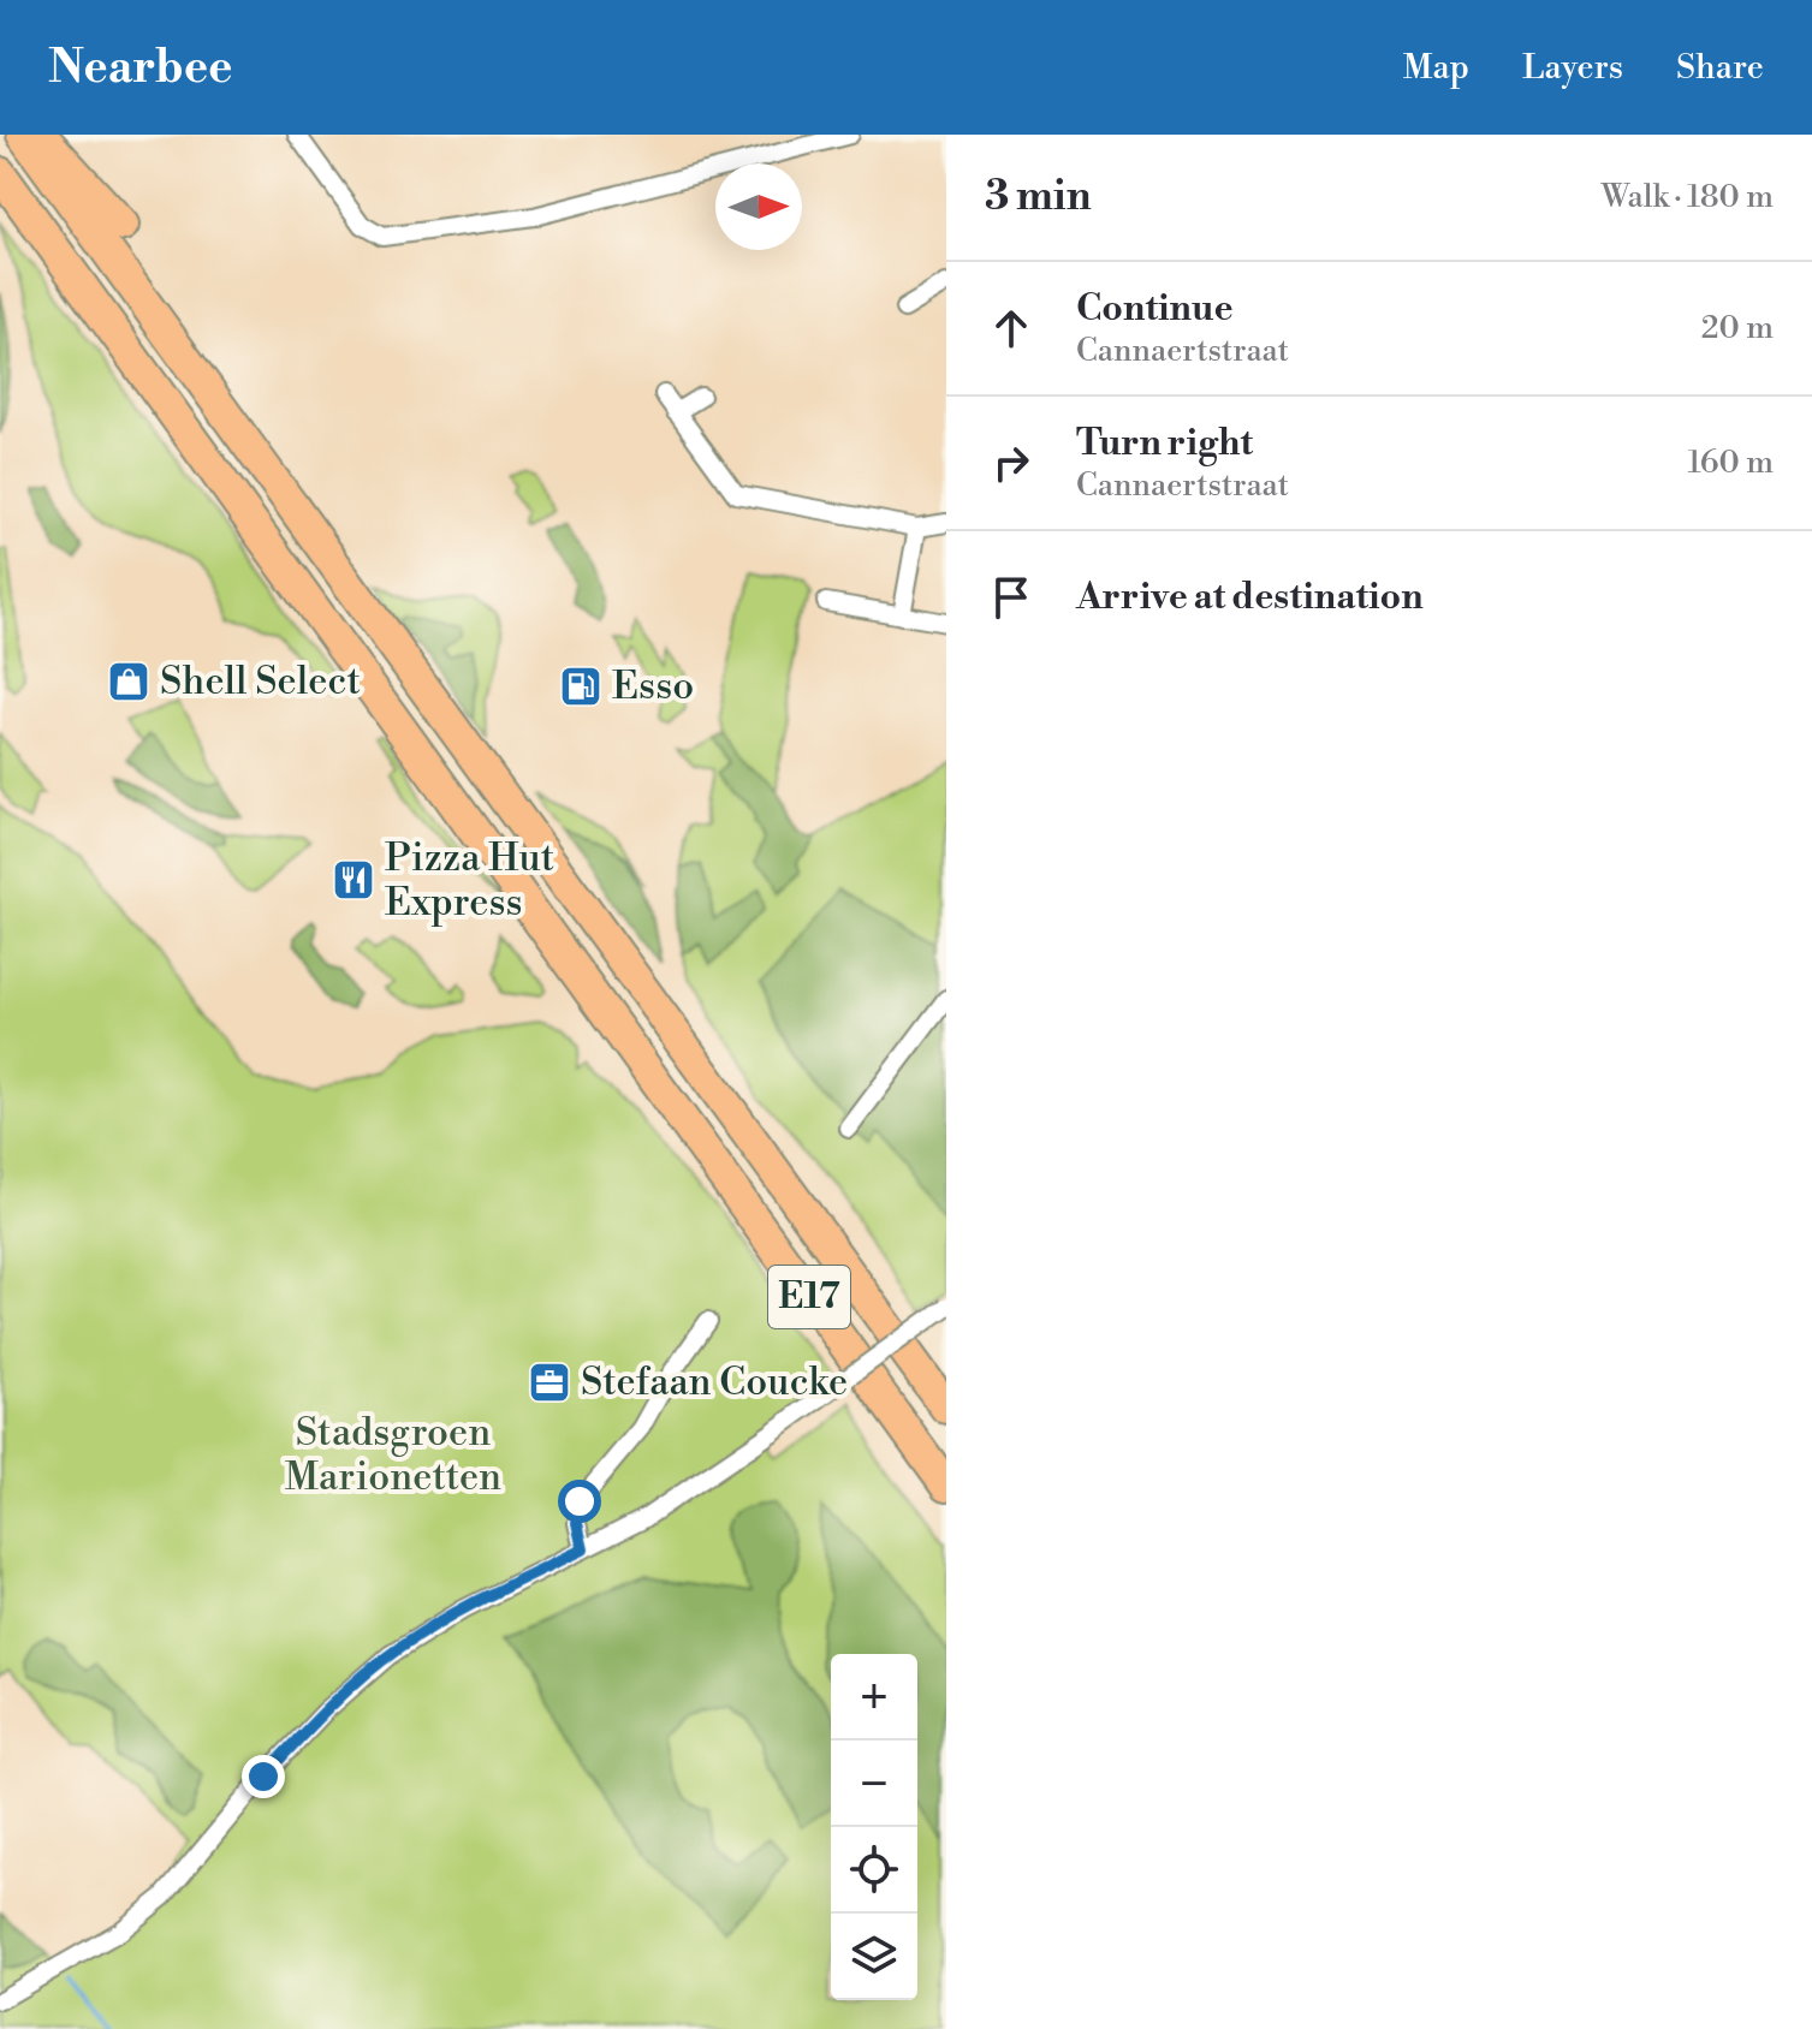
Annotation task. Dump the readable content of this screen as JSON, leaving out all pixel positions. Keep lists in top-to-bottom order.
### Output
{
  "streets": {
    "highway": ["E17"]
  },
  "parks": ["Stadsgroen Marionetten"],
  "places": {
    "shop": ["Shell Select"],
    "fuel station": ["Esso"],
    "restaurant": ["Pizza Hut Express"],
    "office": ["Stefaan Coucke"]
  },
  "north": "right",
  "page": {
    "header": "Nearbee",
    "nav": ["Map", "Layers", "Share"],
    "heading": ["3 min", "Walk · 180 m"],
    "list": [
      ["Continue", "Cannaertstraat", "20 m"],
      ["Turn right", "Cannaertstraat", "160 m"],
      "Arrive at destination"
    ],
    "map_buttons": ["+", "−"]
  }
}
